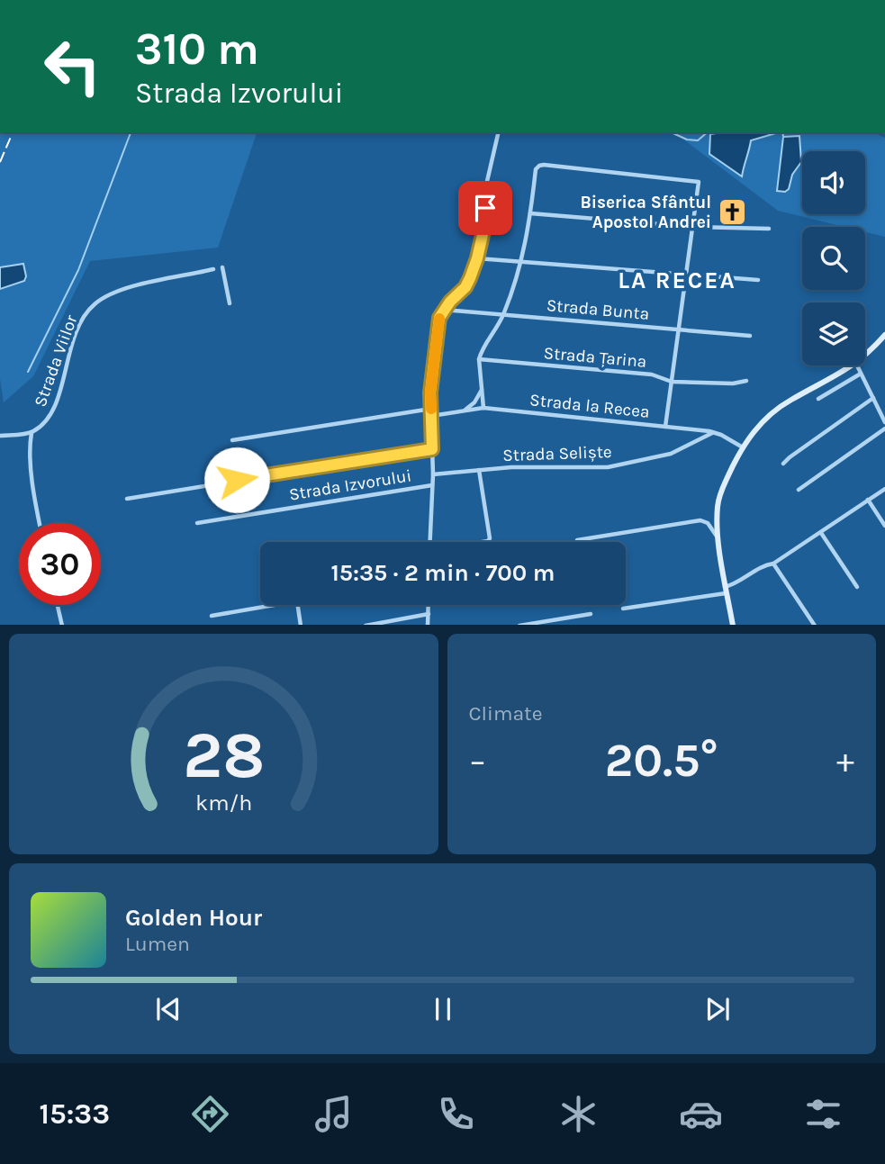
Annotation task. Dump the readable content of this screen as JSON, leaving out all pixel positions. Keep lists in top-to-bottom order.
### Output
{
  "streets": {
    "street": [
      "Strada Bunta",
      "Strada Țarina",
      "Strada Viilor",
      "Strada la Recea",
      "Strada Seliște",
      "Strada Izvorului"
    ]
  },
  "crossings": [
    ["Strada Bunta", "Strada Izvorului"],
    ["Strada la Recea", "Strada Seliște"],
    ["Strada la Recea", "Strada Izvorului"],
    ["Strada Seliște", "Strada Izvorului"]
  ],
  "districts": ["LA RECEA"],
  "places": {
    "church": ["Biserica Sfântul Apostol Andrei"]
  },
  "page": {
    "turn": ["310 m", "Strada Izvorului"],
    "limit": "30",
    "trip": "15:35 · 2 min · 700 m",
    "tile": "Climate",
    "heat": ["−", "20.5°", "+"],
    "song": ["Golden Hour", "Lumen"],
    "tabs": "15:33",
    "gauge": ["28", "km/h"]
  }
}
